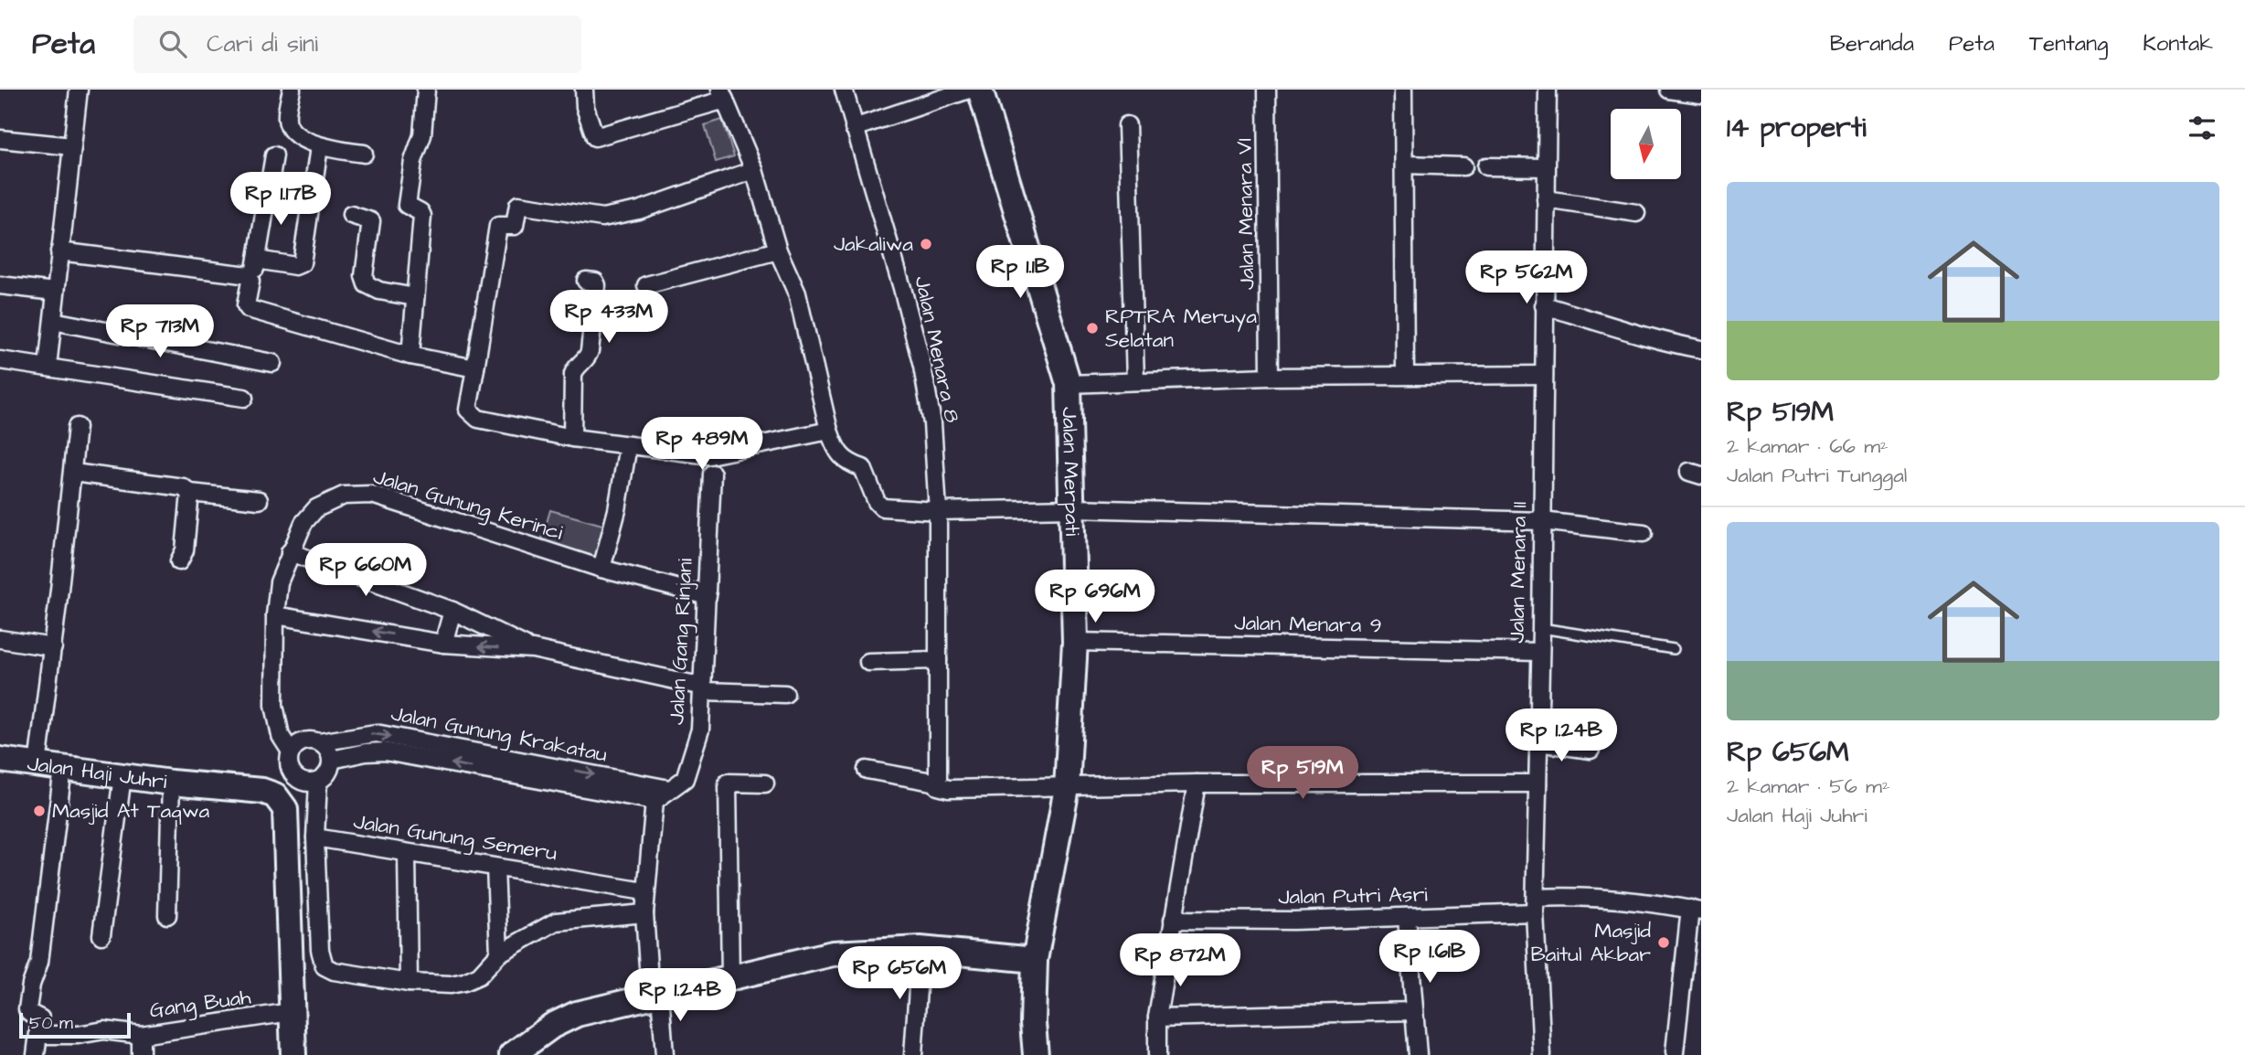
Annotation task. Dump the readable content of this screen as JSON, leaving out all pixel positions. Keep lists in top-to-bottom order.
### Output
{
  "streets": {
    "street": [
      "Jalan Menara VI",
      "Jalan Menara 8",
      "Jalan Merpati",
      "Jalan Gunung Kerinci",
      "Jalan Menara II",
      "Jalan Menara 9",
      "Jalan Gang Rinjani",
      "Jalan Gunung Krakatau",
      "Jalan Haji Juhri",
      "Jalan Gunung Semeru",
      "Jalan Putri Asri",
      "Gang Buah"
    ]
  },
  "crossings": [
    ["Jalan Merpati", "Jalan Menara 9"],
    ["Jalan Gunung Kerinci", "Jalan Gang Rinjani"],
    ["Jalan Gunung Kerinci", "Jalan Gunung Krakatau"],
    ["Jalan Menara II", "Jalan Menara 9"],
    ["Jalan Menara II", "Jalan Putri Asri"],
    ["Jalan Gang Rinjani", "Jalan Gunung Krakatau"]
  ],
  "places": [
    "Jakaliwa",
    "RPTRA Meruya Selatan",
    "Masjid At Taqwa",
    "Masjid Baitul Akbar"
  ],
  "scale_bar": "50 m",
  "north": "bottom",
  "page": {
    "header": "Peta",
    "search": "Cari di sini",
    "nav": [
      "Beranda",
      "Peta",
      "Tentang",
      "Kontak"
    ],
    "heading": "14 properti",
    "list": [
      {
        "name": "Rp 519M",
        "note": "2 kamar · 66 m² · Jalan Putri Tunggal"
      },
      {
        "name": "Rp 656M",
        "note": "2 kamar · 56 m² · Jalan Haji Juhri"
      }
    ],
    "price": [
      "Rp 1.17B",
      "Rp 1.1B",
      "Rp 562M",
      "Rp 433M",
      "Rp 713M",
      "Rp 489M",
      "Rp 660M",
      "Rp 696M",
      "Rp 1.24B",
      "Rp 519M",
      "Rp 1.61B",
      "Rp 872M",
      "Rp 656M",
      "Rp 1.24B"
    ],
    "scale": "50 m"
  }
}
